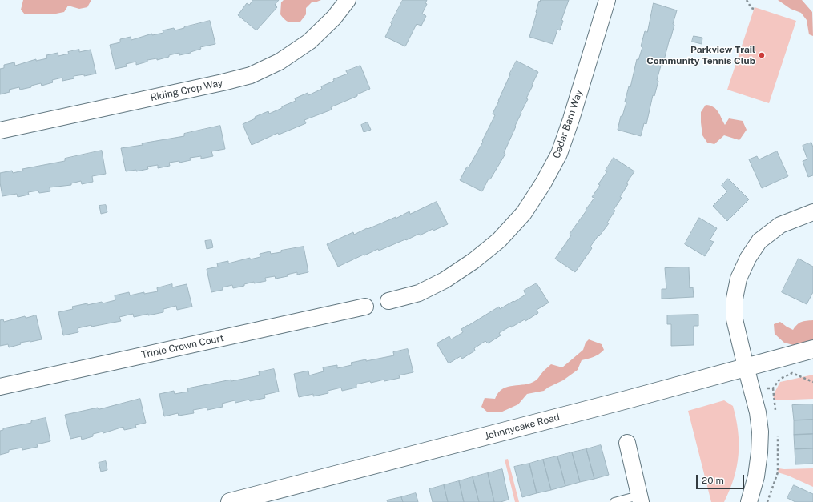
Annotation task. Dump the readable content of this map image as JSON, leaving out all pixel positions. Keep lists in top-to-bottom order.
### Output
{
  "streets": {
    "street": [
      "Riding Crop Way",
      "Cedar Barn Way",
      "Triple Crown Court",
      "Johnnycake Road"
    ]
  },
  "places": ["Parkview Trail Community Tennis Club"],
  "scale_bar": "20 m"
}
